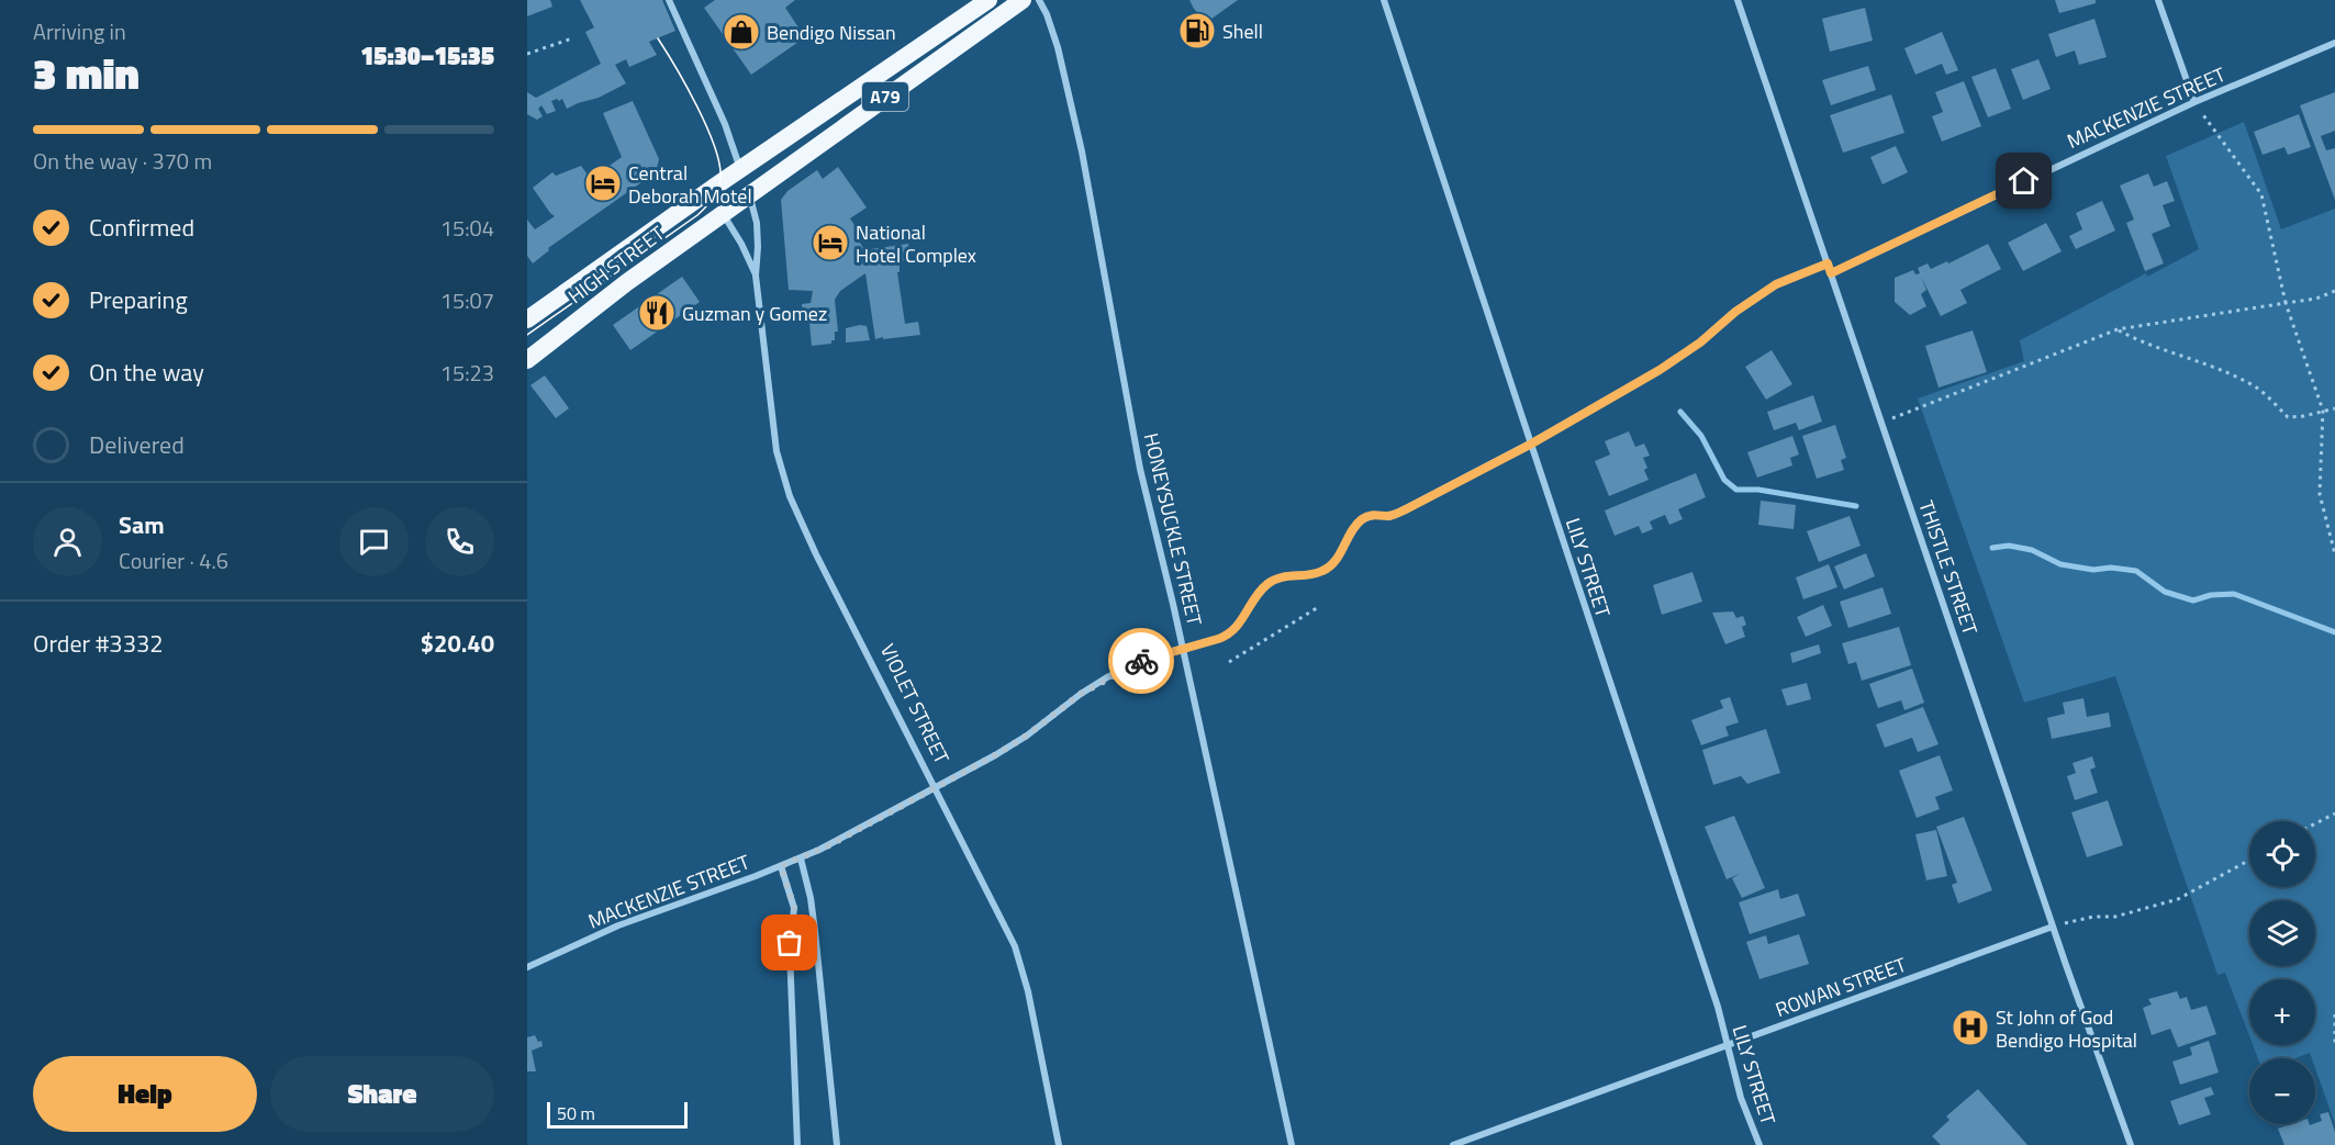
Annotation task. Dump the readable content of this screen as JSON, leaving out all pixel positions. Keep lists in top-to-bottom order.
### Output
{
  "streets": {
    "highway": ["A79", "HIGH STREET", "VIOLET STREET"],
    "street": [
      "MACKENZIE STREET",
      "HONEYSUCKLE STREET",
      "LILY STREET",
      "THISTLE STREET",
      "ROWAN STREET"
    ]
  },
  "crossings": [
    ["MACKENZIE STREET", "HONEYSUCKLE STREET"],
    ["MACKENZIE STREET", "LILY STREET"],
    ["MACKENZIE STREET", "THISTLE STREET"],
    ["MACKENZIE STREET", "VIOLET STREET"],
    ["HIGH STREET", "VIOLET STREET"],
    ["LILY STREET", "ROWAN STREET"],
    ["THISTLE STREET", "ROWAN STREET"]
  ],
  "places": {
    "fuel station": ["Shell"],
    "shop": ["Bendigo Nissan"],
    "hotel": ["Central Deborah Motel", "National Hotel Complex"],
    "restaurant": ["Guzman y Gomez"],
    "hospital": ["St John of God Bendigo Hospital"]
  },
  "scale_bar": "50 m",
  "page": {
    "heading": ["3 min", "Arriving in", "15:30–15:35"],
    "panel": [
      "Sam",
      "Courier · 4.6",
      "Order #3332",
      "$20.40"
    ],
    "bar": "On the way · 370 m",
    "list": [
      ["Confirmed", "15:04"],
      ["Preparing", "15:07"],
      ["On the way", "15:23"],
      "Delivered"
    ],
    "map_buttons": ["+", "−"],
    "buttons": ["Help", "Share"],
    "scale": "50 m"
  }
}
